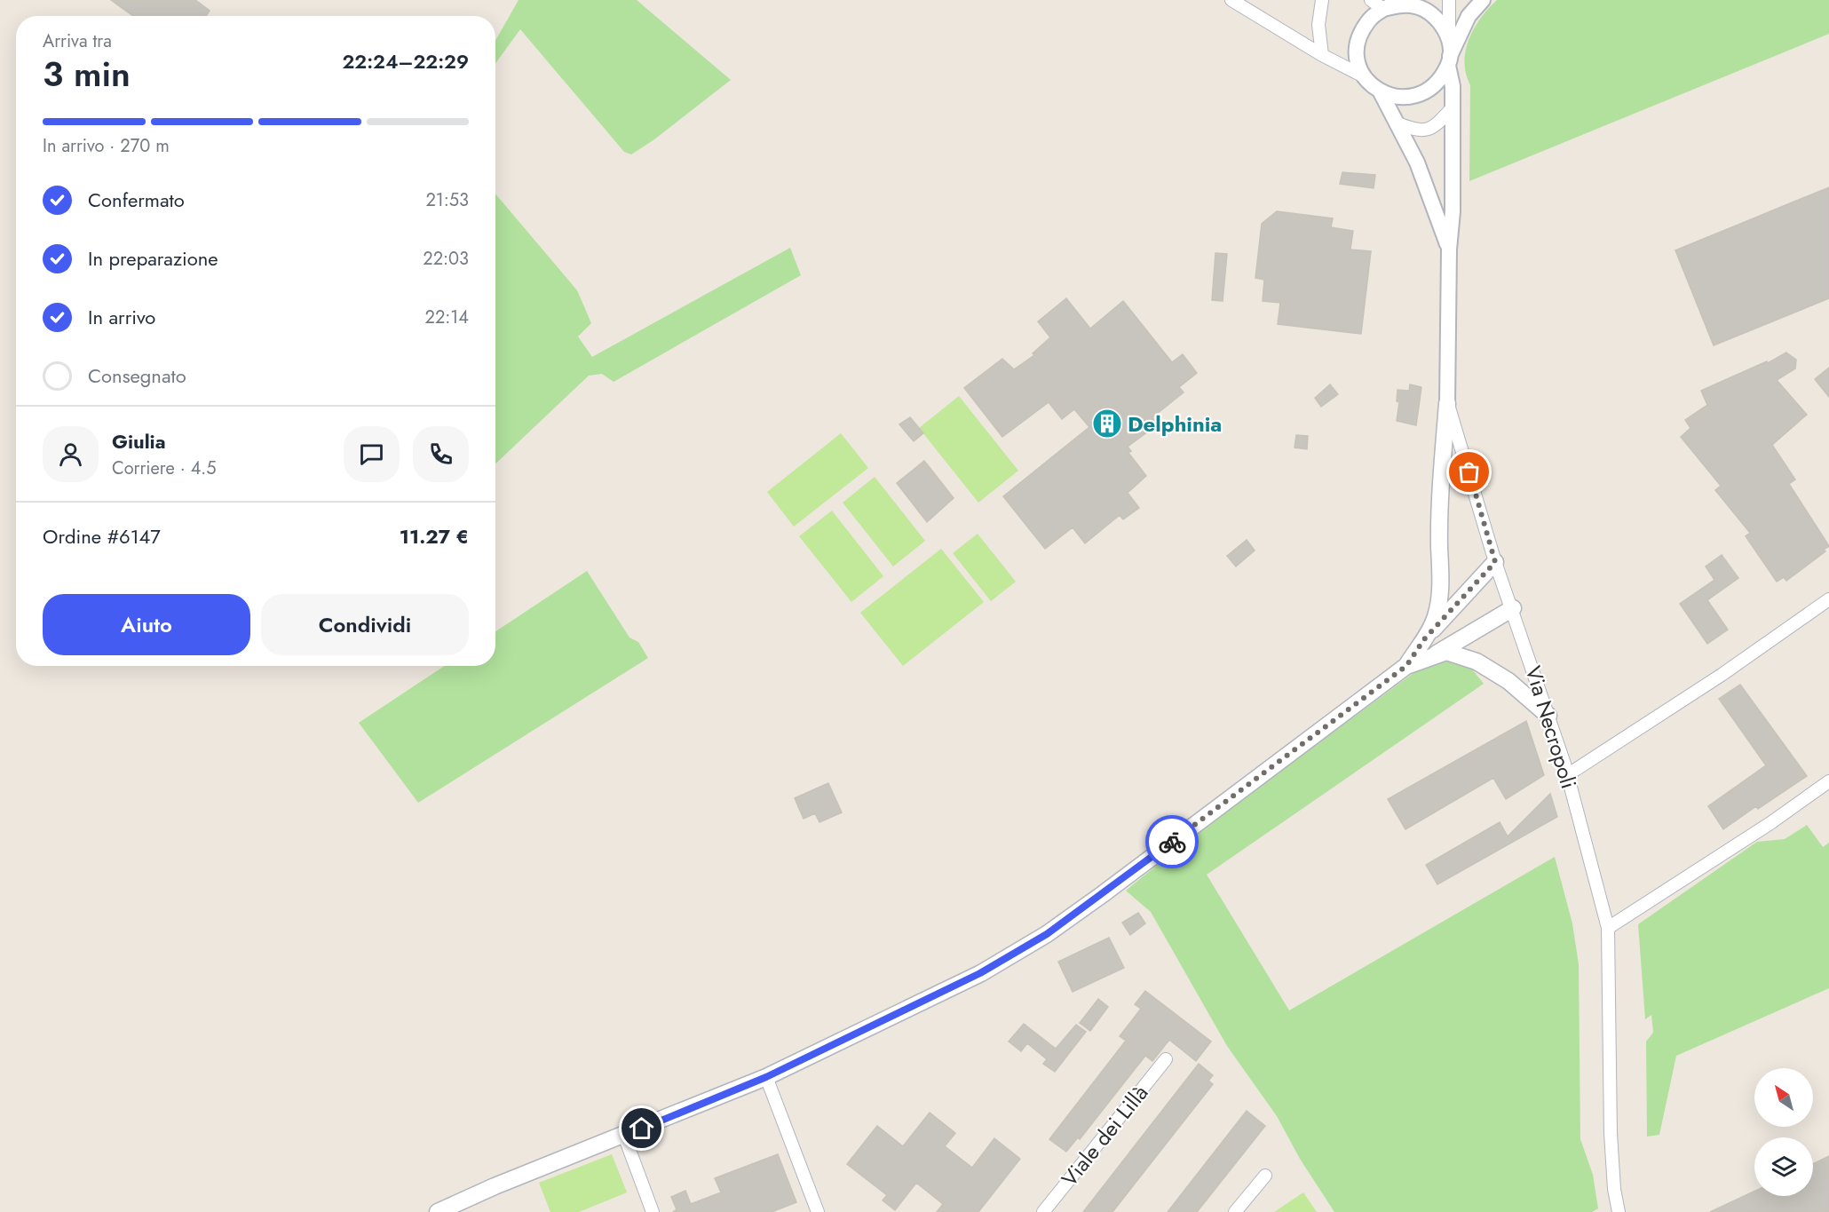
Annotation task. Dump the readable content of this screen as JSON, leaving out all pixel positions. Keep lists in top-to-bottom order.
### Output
{
  "streets": {
    "street": ["Via Necropoli", "Viale dei Lillà"]
  },
  "places": {
    "building": ["Delphinia"]
  },
  "north": "top left",
  "page": {
    "heading": ["3 min", "Arriva tra", "22:24–22:29"],
    "panel": [
      "Giulia",
      "Corriere · 4.5",
      "Ordine #6147",
      "11.27 €"
    ],
    "bar": "In arrivo · 270 m",
    "list": [
      ["Confermato", "21:53"],
      ["In preparazione", "22:03"],
      ["In arrivo", "22:14"],
      "Consegnato"
    ],
    "buttons": ["Aiuto", "Condividi"]
  }
}
